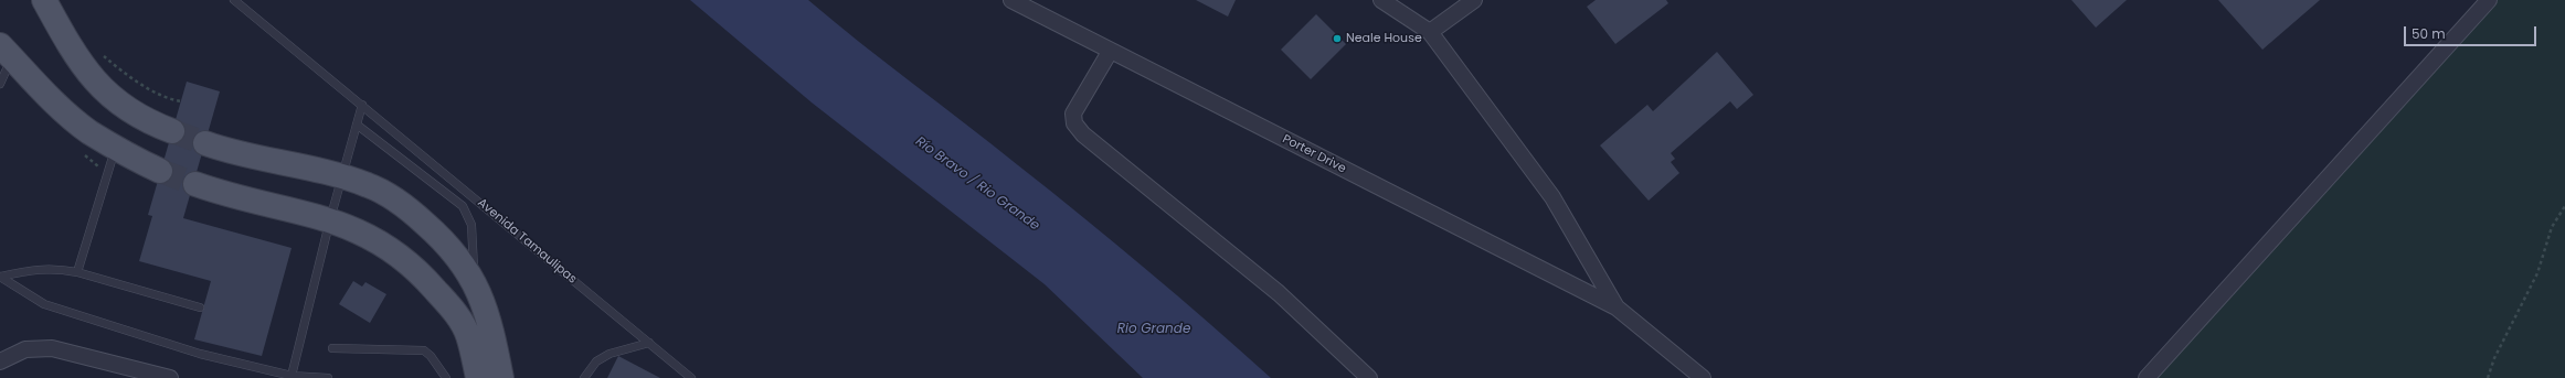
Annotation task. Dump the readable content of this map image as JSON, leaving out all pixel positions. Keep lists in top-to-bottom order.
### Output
{
  "streets": {
    "street": ["Porter Drive"],
    "lane": ["Avenida Tamaulipas"]
  },
  "water": ["Río Bravo / Rio Grande", "Rio Grande"],
  "places": ["Neale House"],
  "scale_bar": "50 m"
}
